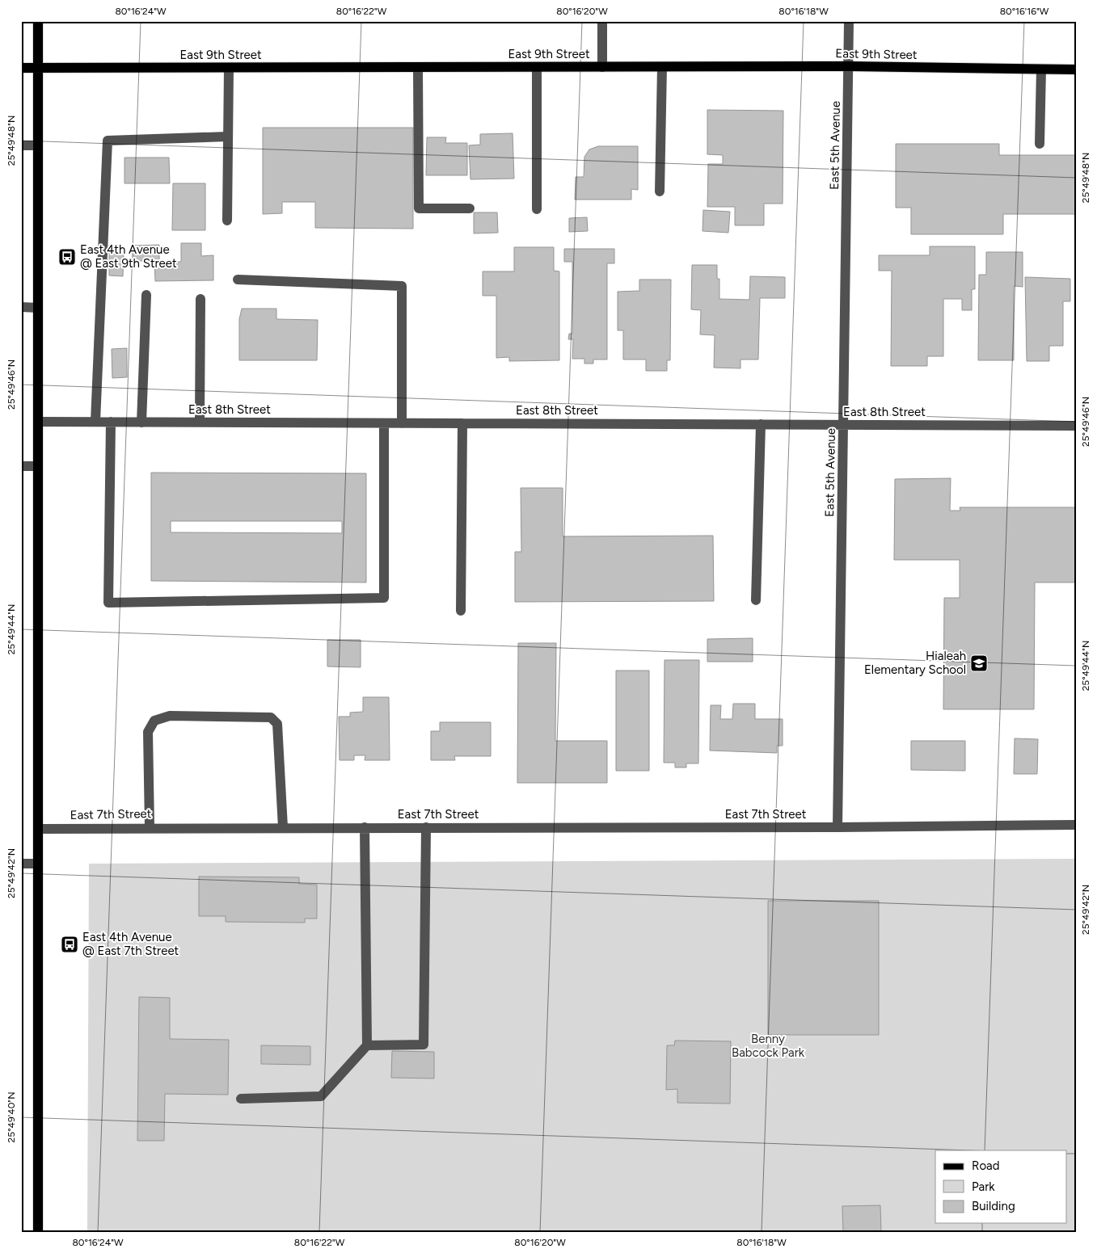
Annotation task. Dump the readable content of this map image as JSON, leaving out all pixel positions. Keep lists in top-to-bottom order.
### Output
{
  "streets": {
    "main road": ["East 9th Street"],
    "street": ["East 5th Avenue", "East 8th Street", "East 7th Street"]
  },
  "crossings": [
    ["East 9th Street", "East 5th Avenue"],
    ["East 5th Avenue", "East 8th Street"],
    ["East 5th Avenue", "East 7th Street"]
  ],
  "parks": ["Benny Babcock Park"],
  "places": {
    "bus stop": ["East 4th Avenue @ East 9th Street", "East 4th Avenue @ East 7th Street"],
    "school or university": ["Hialeah Elementary School"]
  },
  "legend": ["Road", "Park", "Building"],
  "coordinates": [
    "80°16'24\"W",
    "80°16'22\"W",
    "80°16'20\"W",
    "80°16'18\"W",
    "80°16'16\"W",
    "25°49'48\"N",
    "25°49'46\"N",
    "25°49'44\"N",
    "25°49'42\"N",
    "25°49'40\"N"
  ]
}
